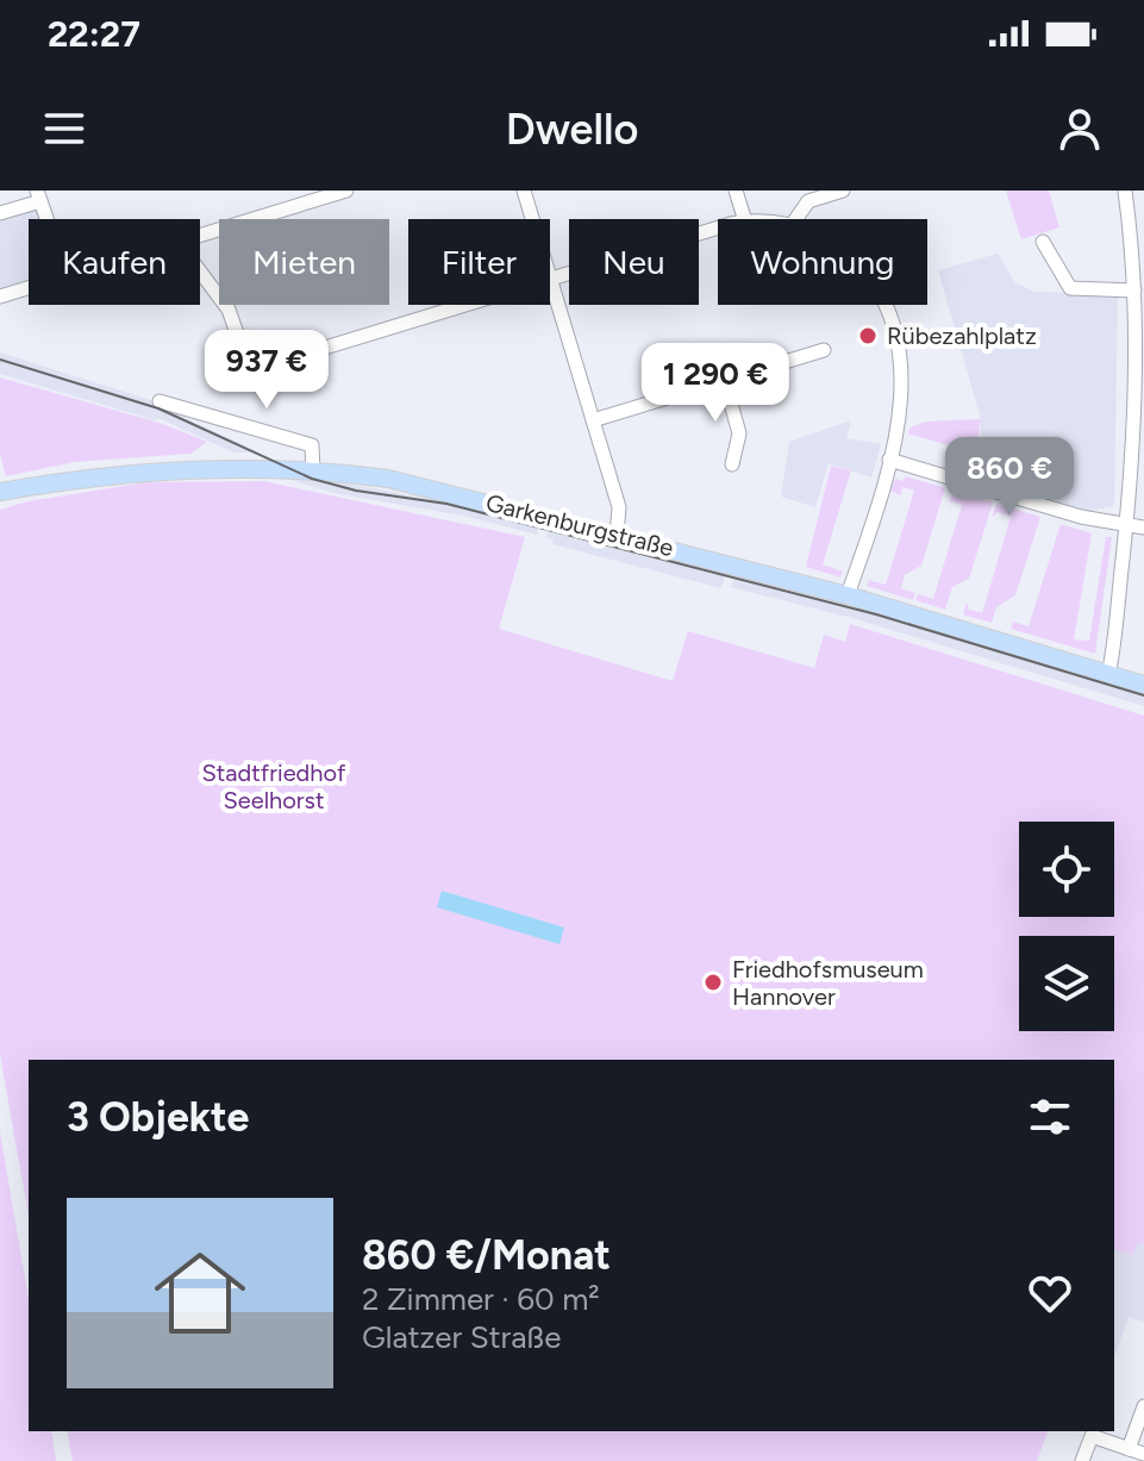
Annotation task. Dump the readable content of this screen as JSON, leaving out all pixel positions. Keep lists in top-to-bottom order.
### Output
{
  "streets": {
    "main road": ["Garkenburgstraße"]
  },
  "parks": ["Stadtfriedhof Seelhorst"],
  "places": ["Rübezahlplatz", "Friedhofsmuseum Hannover"],
  "page": {
    "status": "22:27",
    "header": "Dwello",
    "chip": [
      "Kaufen",
      "Mieten",
      "Filter",
      "Neu",
      "Wohnung"
    ],
    "price": ["937 €", "1 290 €", "860 €"],
    "heading": "3 Objekte",
    "list": [
      {
        "name": "860 €/Monat",
        "note": "2 Zimmer · 60 m² · Glatzer Straße"
      }
    ]
  }
}
